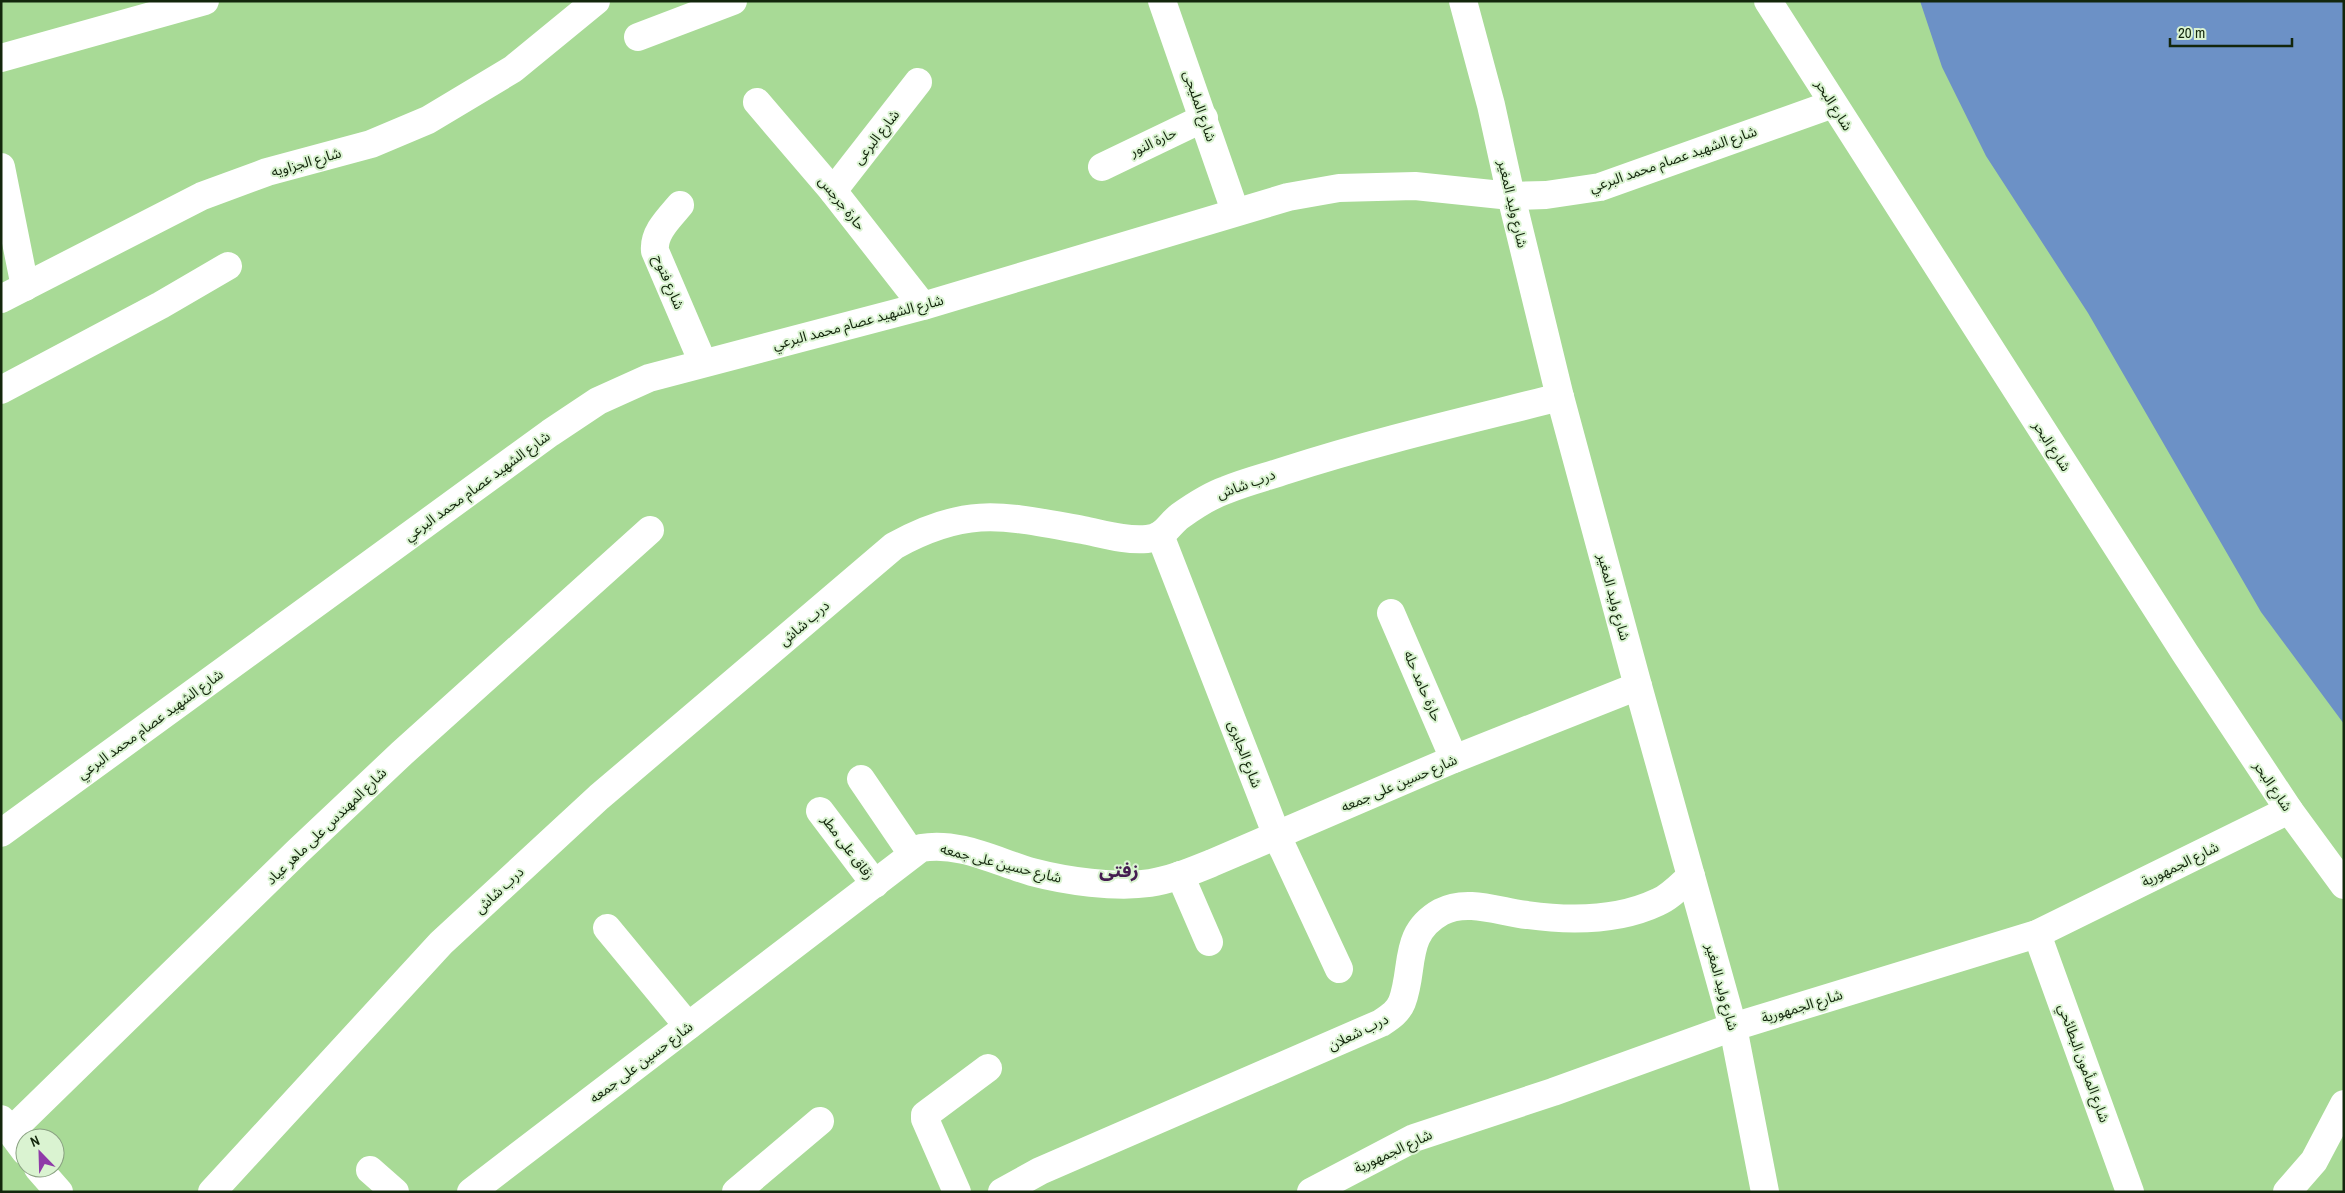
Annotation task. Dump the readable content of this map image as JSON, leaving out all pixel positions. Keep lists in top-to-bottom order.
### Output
{
  "streets": {
    "street": [
      "شارع البحر",
      "شارع المليجى",
      "شارع البرعى",
      "حارة النور",
      "شارع الشهيد عصام محمد البرعي",
      "شارع الجزاويه",
      "حارة جرجس",
      "شارع وليد المغير",
      "شارع فتوح",
      "درب شاش",
      "حارة حامد حله",
      "شارع الجابرى",
      "شارع حسين على جمعه",
      "شارع المهندس على ماهر عياد",
      "زقاق على مطر",
      "شارع الجمهورية",
      "درب شعلان",
      "شارع المأمون البطائحي"
    ]
  },
  "crossings": [
    ["شارع البحر", "شارع الشهيد عصام محمد البرعي"],
    ["شارع البحر", "شارع الجمهورية"],
    ["شارع المليجى", "حارة النور"],
    ["شارع المليجى", "شارع الشهيد عصام محمد البرعي"],
    ["شارع البرعى", "حارة جرجس"],
    ["شارع الشهيد عصام محمد البرعي", "حارة جرجس"],
    ["شارع الشهيد عصام محمد البرعي", "شارع وليد المغير"],
    ["شارع الشهيد عصام محمد البرعي", "شارع فتوح"],
    ["شارع وليد المغير", "درب شاش"],
    ["شارع وليد المغير", "شارع حسين على جمعه"],
    ["شارع وليد المغير", "شارع الجمهورية"],
    ["شارع وليد المغير", "درب شعلان"],
    ["درب شاش", "شارع الجابرى"],
    ["حارة حامد حله", "شارع حسين على جمعه"],
    ["شارع الجابرى", "شارع حسين على جمعه"],
    ["شارع حسين على جمعه", "زقاق على مطر"],
    ["شارع الجمهورية", "شارع المأمون البطائحي"]
  ],
  "districts": ["زفتى"],
  "scale_bar": "20 m",
  "north": "top left"
}
